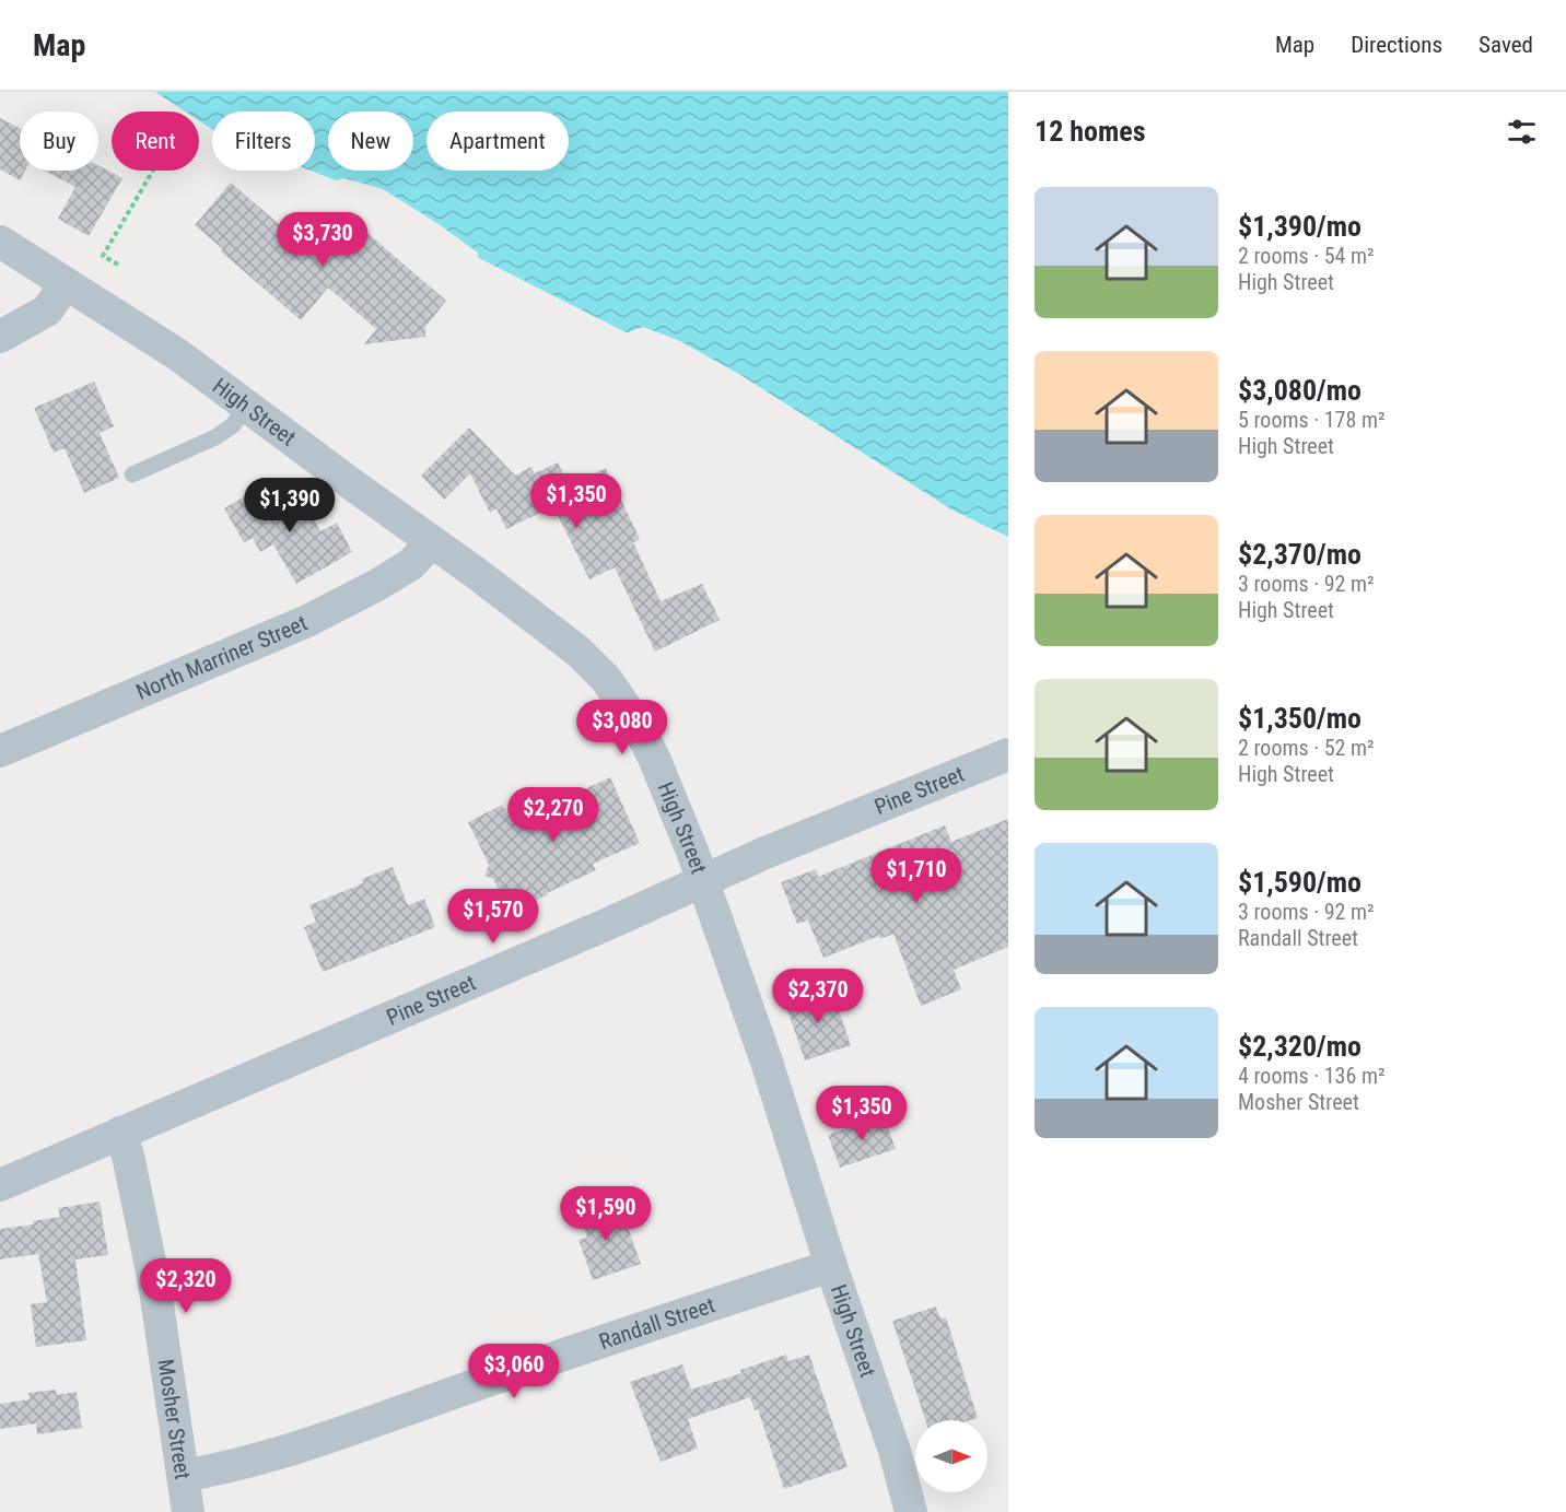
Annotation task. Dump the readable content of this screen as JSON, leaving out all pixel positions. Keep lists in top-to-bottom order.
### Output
{
  "streets": {
    "street": [
      "High Street",
      "North Marriner Street",
      "Pine Street",
      "Randall Street",
      "Mosher Street"
    ]
  },
  "crossings": [
    ["High Street", "North Marriner Street"],
    ["High Street", "Pine Street"],
    ["High Street", "Randall Street"],
    ["Pine Street", "Mosher Street"],
    ["Randall Street", "Mosher Street"]
  ],
  "north": "right",
  "page": {
    "header": "Map",
    "nav": ["Map", "Directions", "Saved"],
    "heading": "12 homes",
    "chip": [
      "Buy",
      "Rent",
      "Filters",
      "New",
      "Apartment"
    ],
    "list": [
      {
        "name": "$1,390/mo",
        "note": "2 rooms · 54 m² · High Street"
      },
      {
        "name": "$3,080/mo",
        "note": "5 rooms · 178 m² · High Street"
      },
      {
        "name": "$2,370/mo",
        "note": "3 rooms · 92 m² · High Street"
      },
      {
        "name": "$1,350/mo",
        "note": "2 rooms · 52 m² · High Street"
      },
      {
        "name": "$1,590/mo",
        "note": "3 rooms · 92 m² · Randall Street"
      },
      {
        "name": "$2,320/mo",
        "note": "4 rooms · 136 m² · Mosher Street"
      }
    ],
    "price": [
      "$3,730",
      "$1,350",
      "$1,390",
      "$3,080",
      "$2,270",
      "$1,710",
      "$1,570",
      "$2,370",
      "$1,350",
      "$1,590",
      "$2,320",
      "$3,060"
    ]
  }
}
